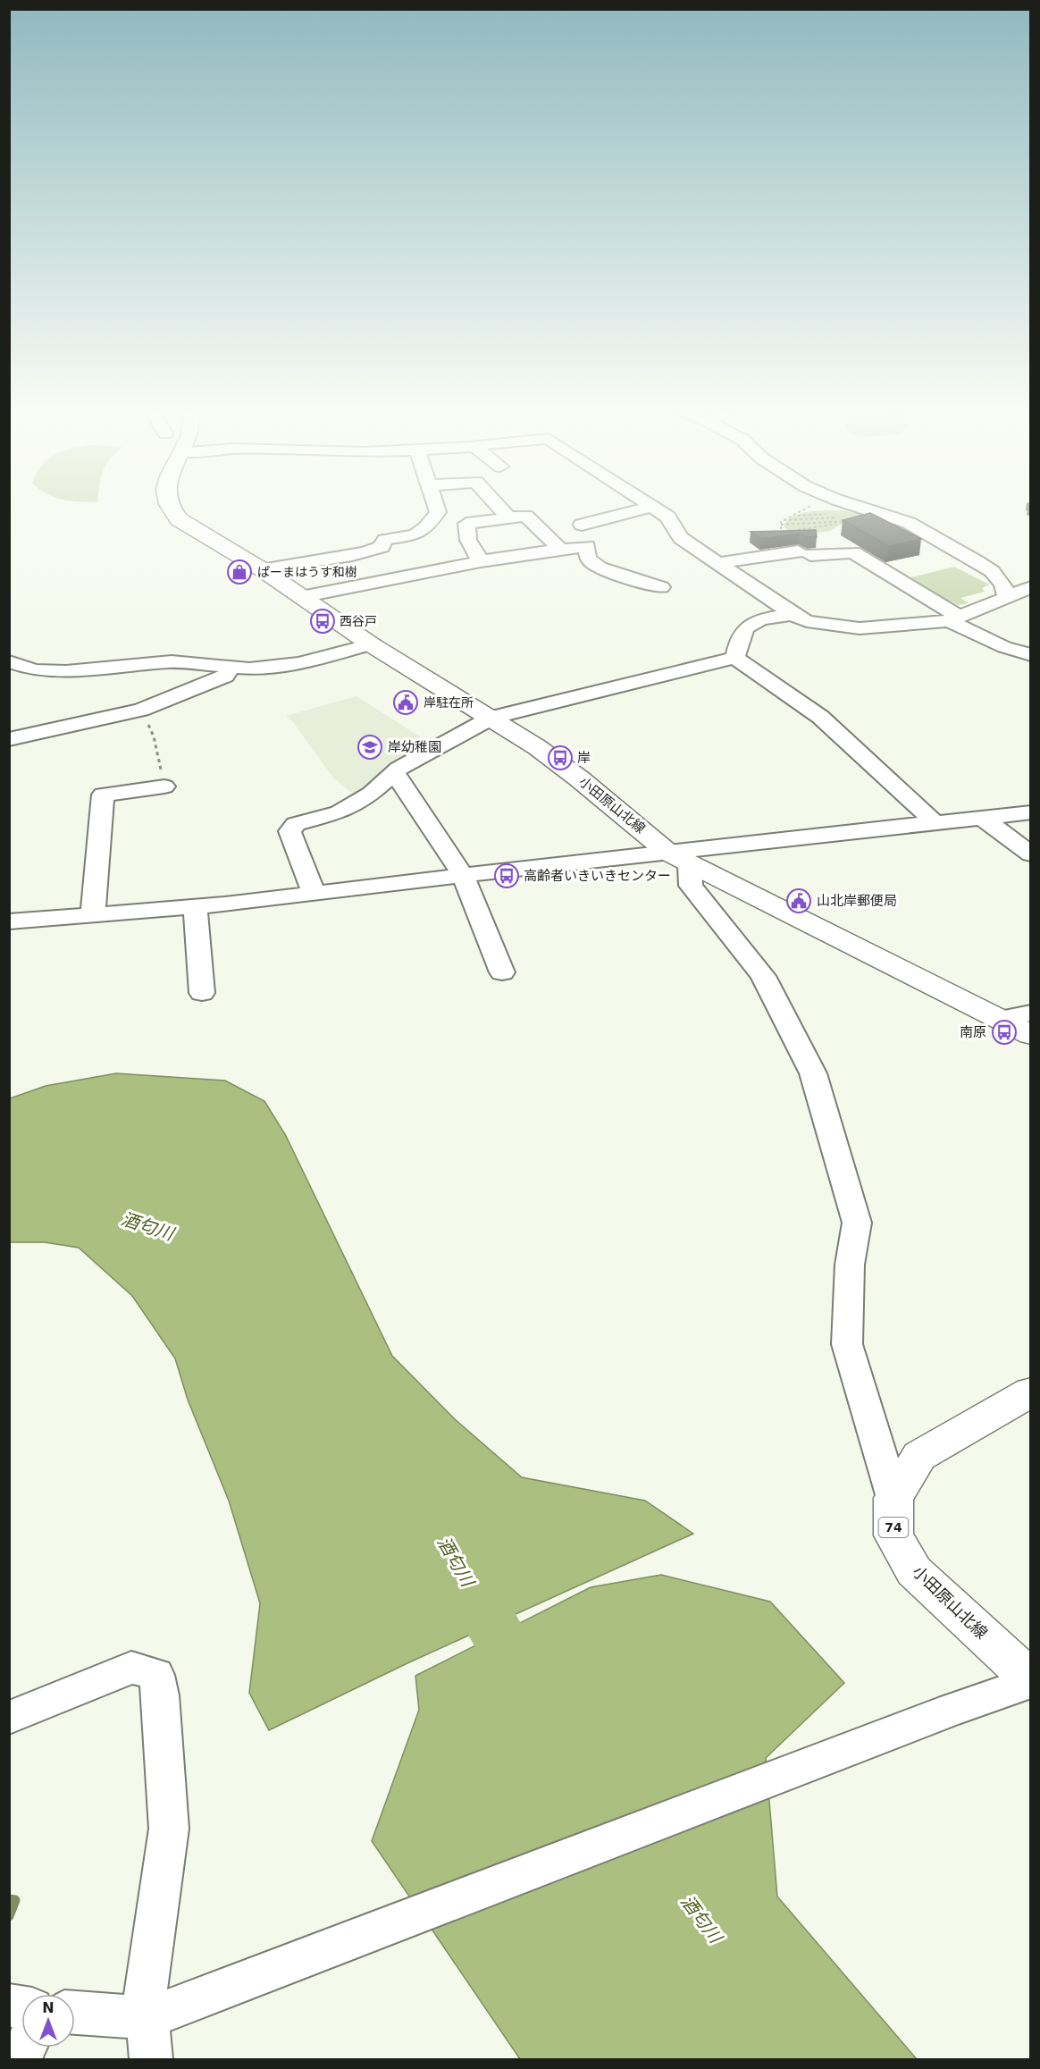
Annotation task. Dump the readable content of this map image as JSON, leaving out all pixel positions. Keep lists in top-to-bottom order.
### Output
{
  "streets": {
    "main road": ["小田原山北線", "74"]
  },
  "crossings": [
    ["小田原山北線", "74"]
  ],
  "water": ["酒匂川"],
  "places": {
    "shop": ["ぱーまはうす和樹"],
    "bus stop": [
      "西谷戸",
      "岸",
      "高齢者いきいきセンター",
      "南原"
    ],
    "public building": ["岸駐在所", "山北岸郵便局"],
    "school or university": ["岸幼稚園"]
  },
  "north": "top"
}
